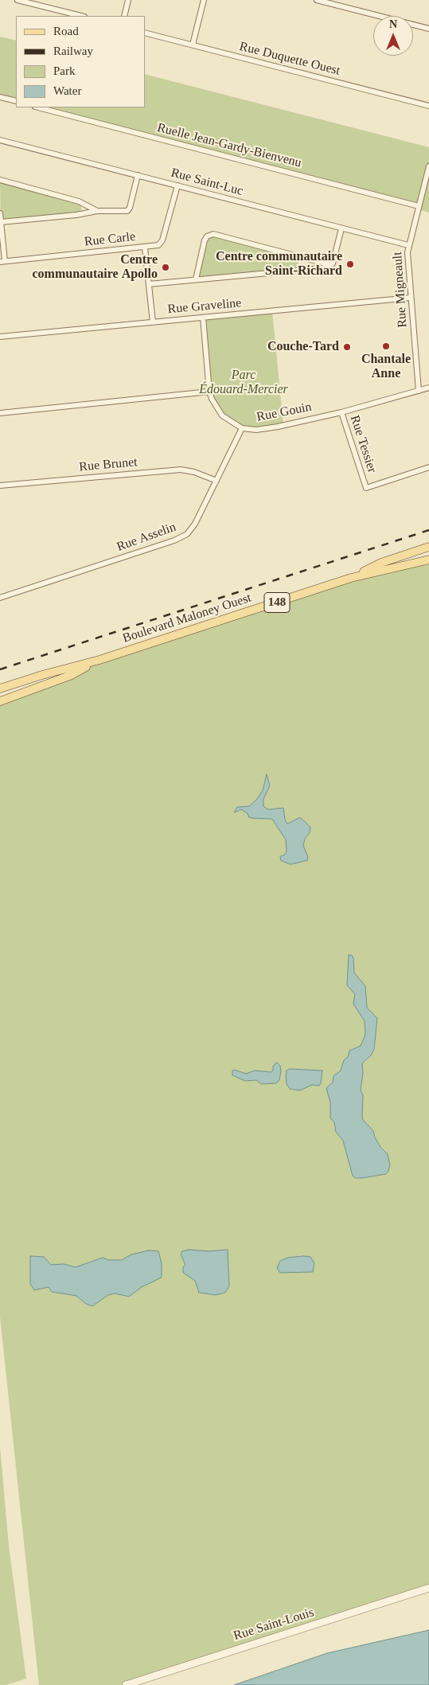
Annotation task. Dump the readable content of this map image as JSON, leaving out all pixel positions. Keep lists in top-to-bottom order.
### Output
{
  "streets": {
    "main road": ["148", "Boulevard Maloney Ouest"],
    "street": [
      "Rue Duquette Ouest",
      "Ruelle Jean-Gardy-Bienvenu",
      "Rue Saint-Luc",
      "Rue Carle",
      "Rue Migneault",
      "Rue Graveline",
      "Rue Gouin",
      "Rue Tessier",
      "Rue Brunet",
      "Rue Asselin",
      "Rue Saint-Louis"
    ]
  },
  "crossings": [
    ["Ruelle Jean-Gardy-Bienvenu", "Rue Migneault"],
    ["Rue Saint-Luc", "Rue Carle"],
    ["Rue Saint-Luc", "Rue Migneault"],
    ["Rue Migneault", "Rue Graveline"],
    ["Rue Migneault", "Rue Gouin"],
    ["Rue Graveline", "Rue Gouin"],
    ["Rue Gouin", "Rue Tessier"],
    ["Rue Gouin", "Rue Asselin"],
    ["Rue Brunet", "Rue Asselin"]
  ],
  "parks": ["Parc Édouard-Mercier"],
  "places": [
    "Centre communautaire Saint-Richard",
    "Centre communautaire Apollo",
    "Chantale Anne",
    "Couche-Tard"
  ],
  "legend": [
    "Road",
    "Railway",
    "Park",
    "Water"
  ],
  "north": "top"
}
